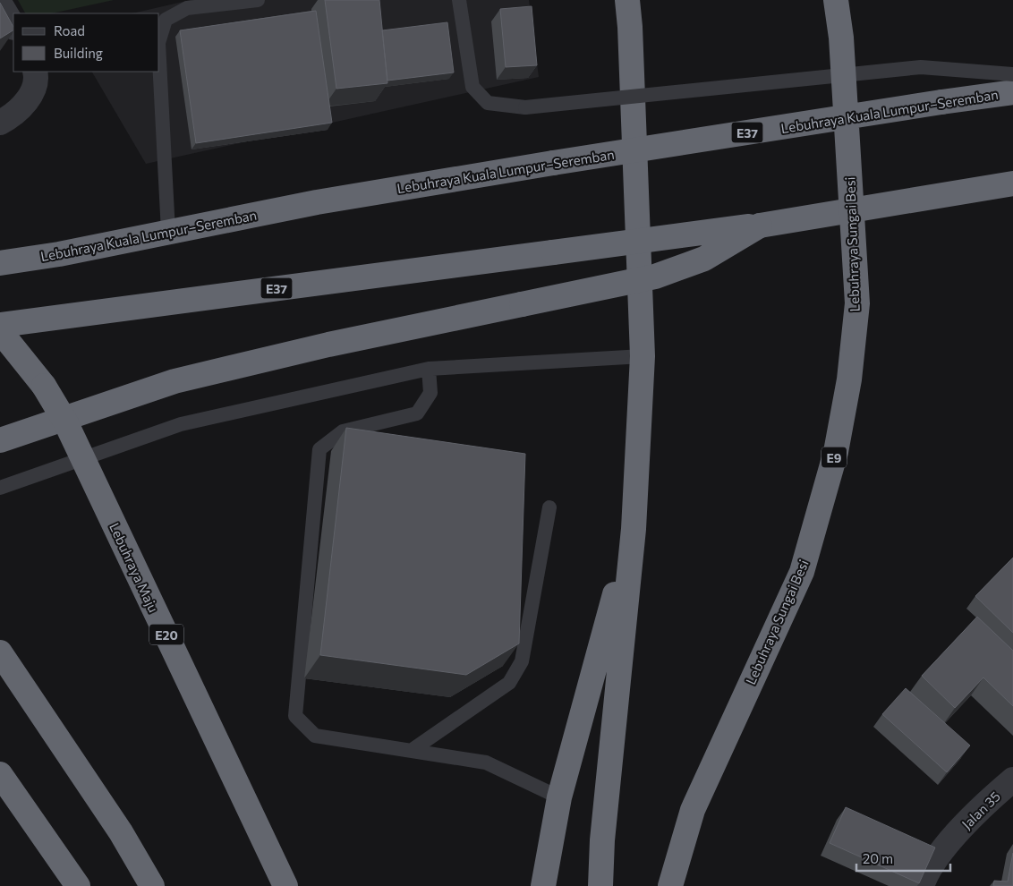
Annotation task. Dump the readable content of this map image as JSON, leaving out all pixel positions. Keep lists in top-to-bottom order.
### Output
{
  "streets": {
    "highway": [
      "Lebuhraya Kuala Lumpur–Seremban",
      "E37",
      "Lebuhraya Sungai Besi",
      "E9",
      "Lebuhraya Maju",
      "E20"
    ],
    "street": ["Jalan 35"]
  },
  "legend": ["Road", "Building"],
  "scale_bar": "20 m"
}
